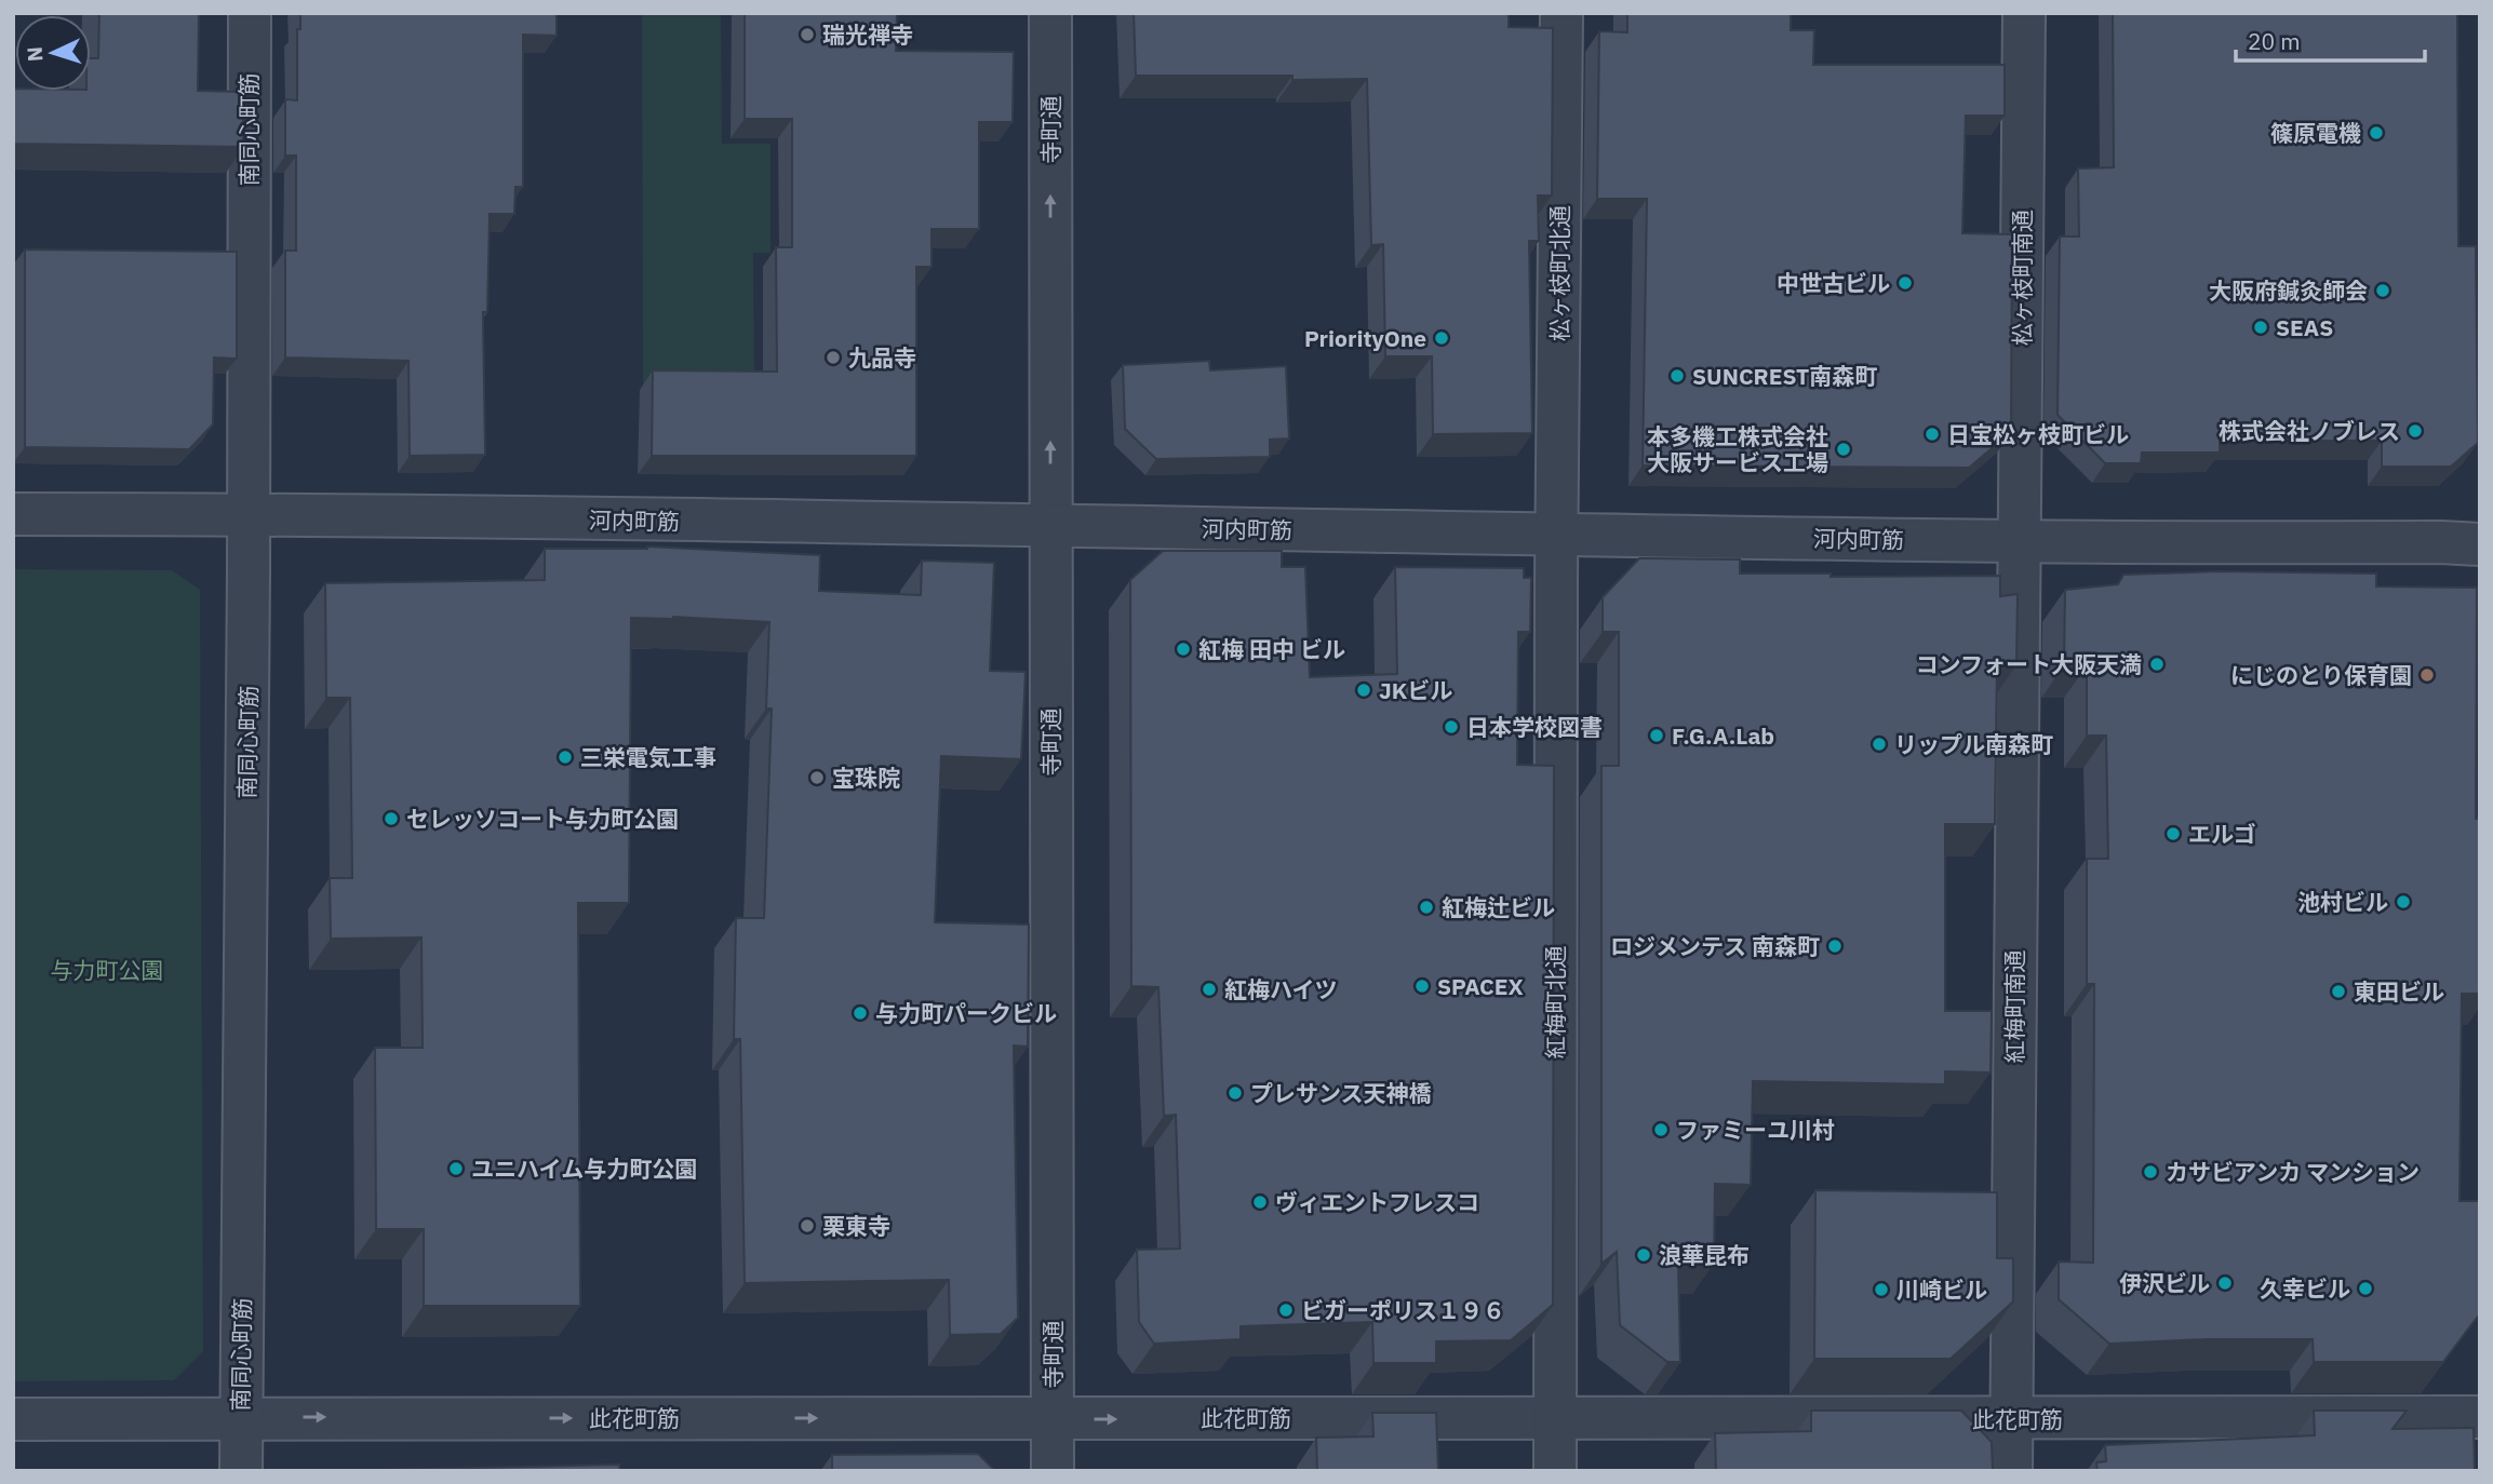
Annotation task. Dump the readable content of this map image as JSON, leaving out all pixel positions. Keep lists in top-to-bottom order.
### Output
{
  "streets": {
    "street": [
      "南同心町筋",
      "寺町通",
      "松ヶ枝町北通",
      "松ヶ枝町南通",
      "河内町筋",
      "紅梅町北通",
      "紅梅町南通",
      "此花町筋"
    ]
  },
  "crossings": [
    ["南同心町筋", "河内町筋"],
    ["南同心町筋", "此花町筋"],
    ["寺町通", "河内町筋"],
    ["寺町通", "此花町筋"],
    ["松ヶ枝町北通", "河内町筋"],
    ["松ヶ枝町北通", "紅梅町北通"],
    ["松ヶ枝町南通", "河内町筋"],
    ["松ヶ枝町南通", "紅梅町南通"],
    ["河内町筋", "紅梅町北通"],
    ["河内町筋", "紅梅町南通"],
    ["紅梅町北通", "此花町筋"],
    ["紅梅町南通", "此花町筋"]
  ],
  "one_way": ["寺町通", "此花町筋"],
  "parks": ["与力町公園"],
  "places": [
    "瑞光禅寺",
    "篠原電機",
    "中世古ビル",
    "大阪府鍼灸師会",
    "SEAS",
    "PriorityOne",
    "九品寺",
    "SUNCREST南森町",
    "株式会社ノブレス",
    "日宝松ヶ枝町ビル",
    "本多機工株式会社 大阪サービス工場",
    "紅梅 田中 ビル",
    "コンフォート大阪天満",
    "にじのとり保育園",
    "JKビル",
    "日本学校図書",
    "F.G.A.Lab",
    "リップル南森町",
    "三栄電気工事",
    "宝珠院",
    "セレッソコート与力町公園",
    "エルゴ",
    "池村ビル",
    "紅梅辻ビル",
    "ロジメンテス 南森町",
    "SPACEX",
    "紅梅ハイツ",
    "東田ビル",
    "与力町パークビル",
    "プレサンス天神橋",
    "ファミーユ川村",
    "ユニハイム与力町公園",
    "カサビアンカ マンション",
    "ヴィエントフレスコ",
    "栗東寺",
    "浪華昆布",
    "伊沢ビル",
    "久幸ビル",
    "川崎ビル",
    "ビガーポリス１９６"
  ],
  "scale_bar": "20 m",
  "north": "left"
}
